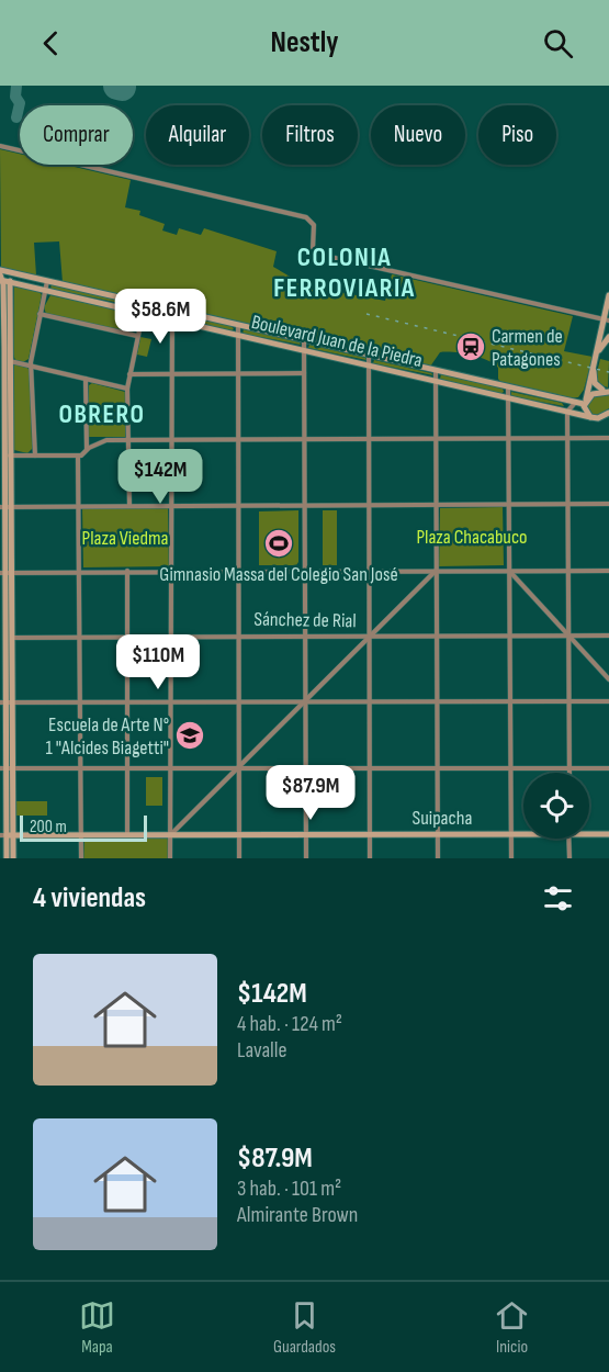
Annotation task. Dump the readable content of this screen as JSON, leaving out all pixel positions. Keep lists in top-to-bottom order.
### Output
{
  "streets": {
    "main road": ["Boulevard Juan de la Piedra", "Suipacha"],
    "street": ["Sánchez de Rial"]
  },
  "districts": ["COLONIA FERROVIARIA", "OBRERO"],
  "parks": ["Plaza Chacabuco", "Plaza Viedma"],
  "places": {
    "station": ["Carmen de Patagones"],
    "sports": ["Gimnasio Massa del Colegio San José"],
    "school or university": ["Escuela de Arte N° 1 \"Alcides Biagetti\""]
  },
  "scale_bar": "200 m",
  "page": {
    "header": "Nestly",
    "chip": [
      "Comprar",
      "Alquilar",
      "Filtros",
      "Nuevo",
      "Piso"
    ],
    "price": [
      "$58.6M",
      "$142M",
      "$110M",
      "$87.9M"
    ],
    "scale": "200 m",
    "heading": "4 viviendas",
    "list": [
      {
        "name": "$142M",
        "note": "4 hab. · 124 m² · Lavalle"
      },
      {
        "name": "$87.9M",
        "note": "3 hab. · 101 m² · Almirante Brown"
      }
    ],
    "tabs": ["Mapa", "Guardados", "Inicio"]
  }
}
